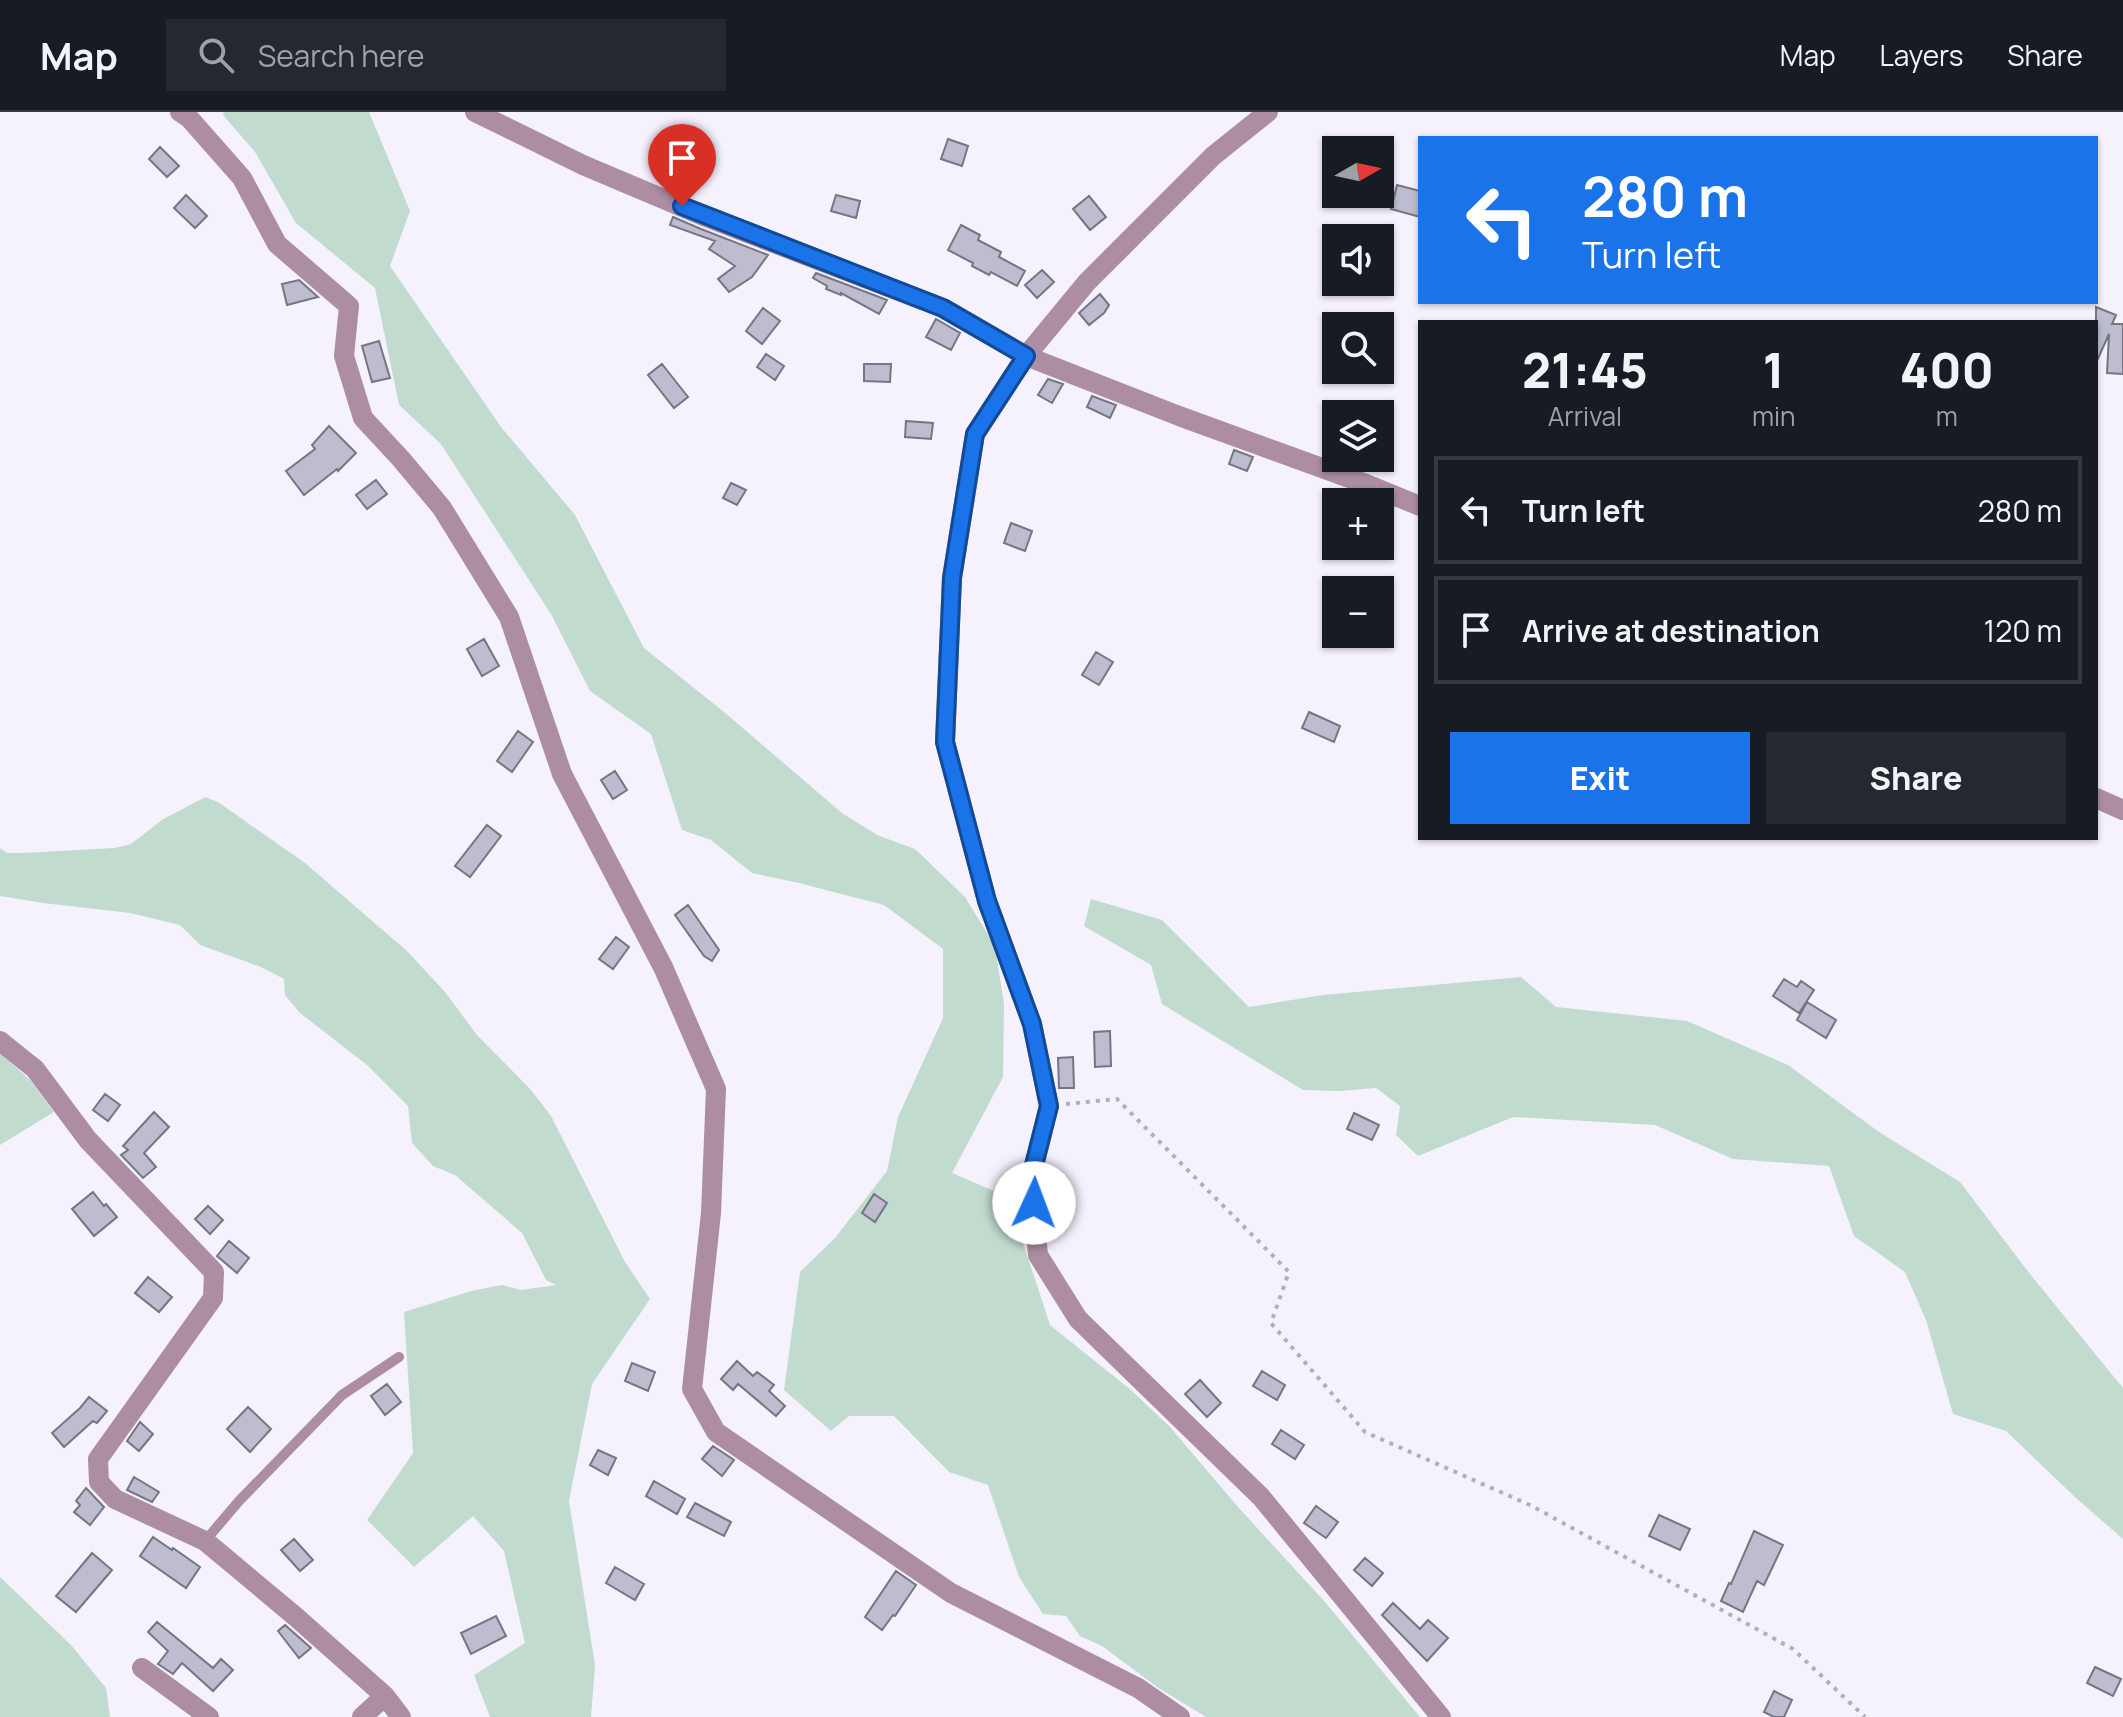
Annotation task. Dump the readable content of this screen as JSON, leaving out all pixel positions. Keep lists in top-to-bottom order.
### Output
{
  "north": "right",
  "page": {
    "header": "Map",
    "search": "Search here",
    "nav": ["Map", "Layers", "Share"],
    "map_buttons": ["+", "−"],
    "turn": ["280 m", "Turn left"],
    "eta": [
      "21:45",
      "Arrival",
      "1",
      "min",
      "400",
      "m"
    ],
    "list": [
      {
        "name": "Turn left",
        "value": "280 m"
      },
      {
        "name": "Arrive at destination",
        "value": "120 m"
      }
    ],
    "buttons": ["Exit", "Share"]
  }
}
